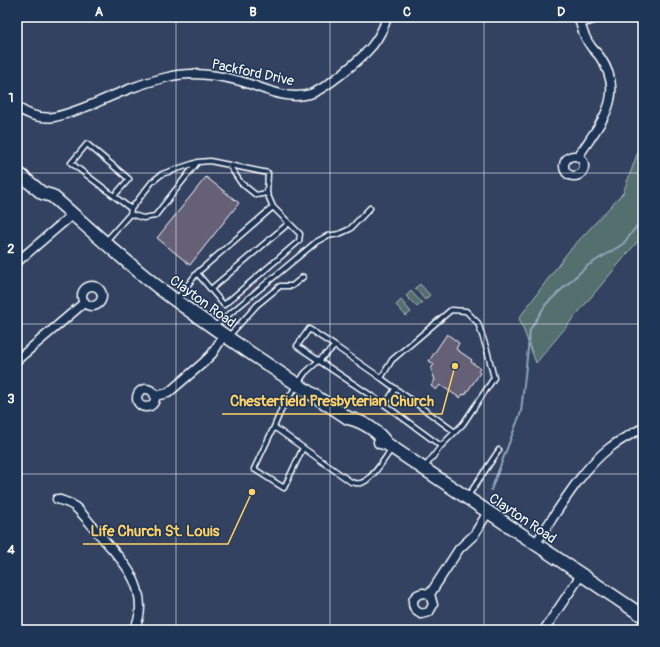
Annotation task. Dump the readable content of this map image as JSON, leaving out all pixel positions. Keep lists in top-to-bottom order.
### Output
{
  "streets": {
    "main road": ["Clayton Road"],
    "street": ["Packford Drive"]
  },
  "places": ["Chesterfield Presbyterian Church", "Life Church St. Louis"],
  "grid": {
    "columns": [
      "A",
      "B",
      "C",
      "D"
    ],
    "rows": [
      "1",
      "2",
      "3",
      "4"
    ]
  }
}
